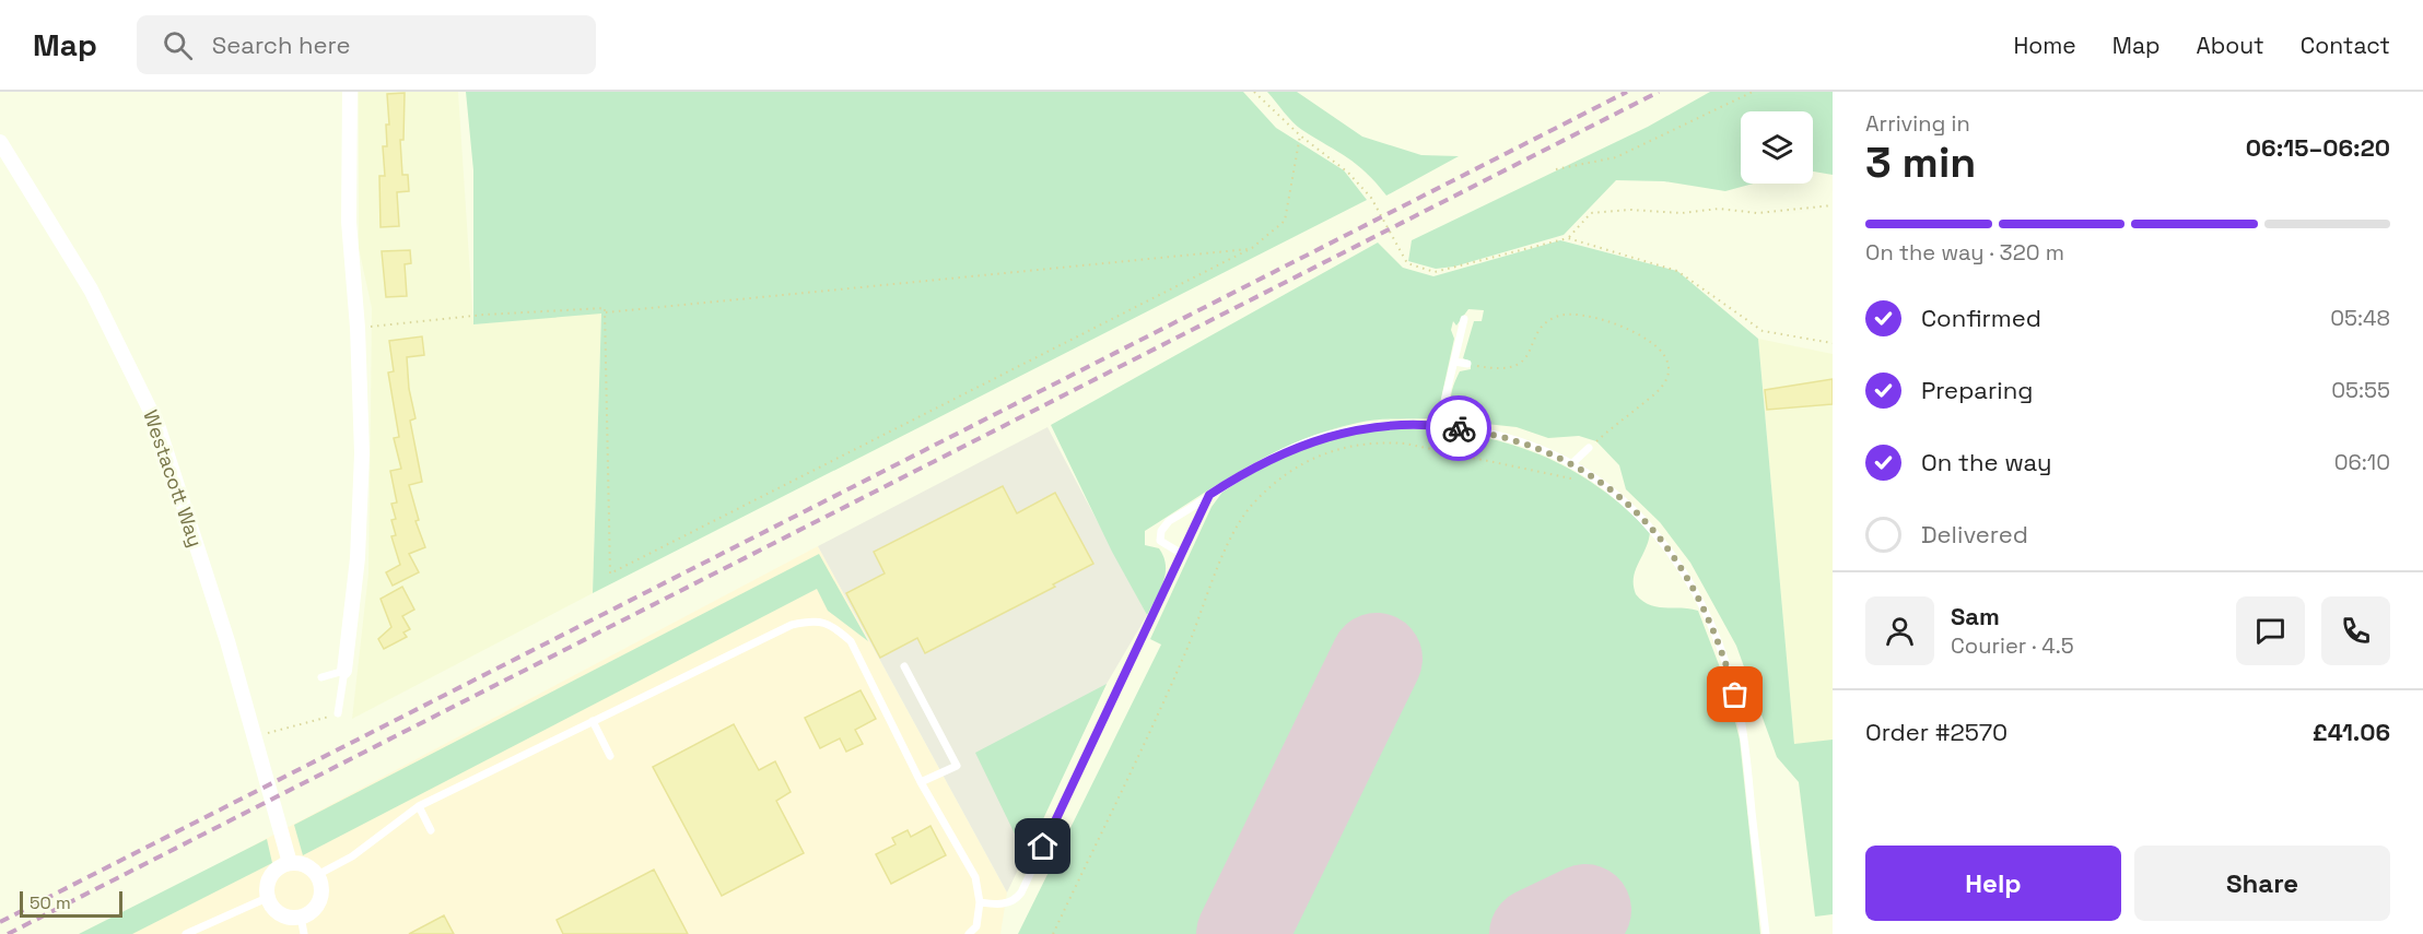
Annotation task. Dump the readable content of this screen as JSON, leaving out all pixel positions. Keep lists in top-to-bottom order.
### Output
{
  "streets": {
    "street": ["Westacott Way"]
  },
  "scale_bar": "50 m",
  "page": {
    "header": "Map",
    "search": "Search here",
    "nav": [
      "Home",
      "Map",
      "About",
      "Contact"
    ],
    "heading": ["3 min", "Arriving in", "06:15–06:20"],
    "panel": [
      "Sam",
      "Courier · 4.5",
      "Order #2570",
      "£41.06"
    ],
    "bar": "On the way · 320 m",
    "list": [
      ["Confirmed", "05:48"],
      ["Preparing", "05:55"],
      ["On the way", "06:10"],
      "Delivered"
    ],
    "buttons": ["Help", "Share"],
    "scale": "50 m"
  }
}
